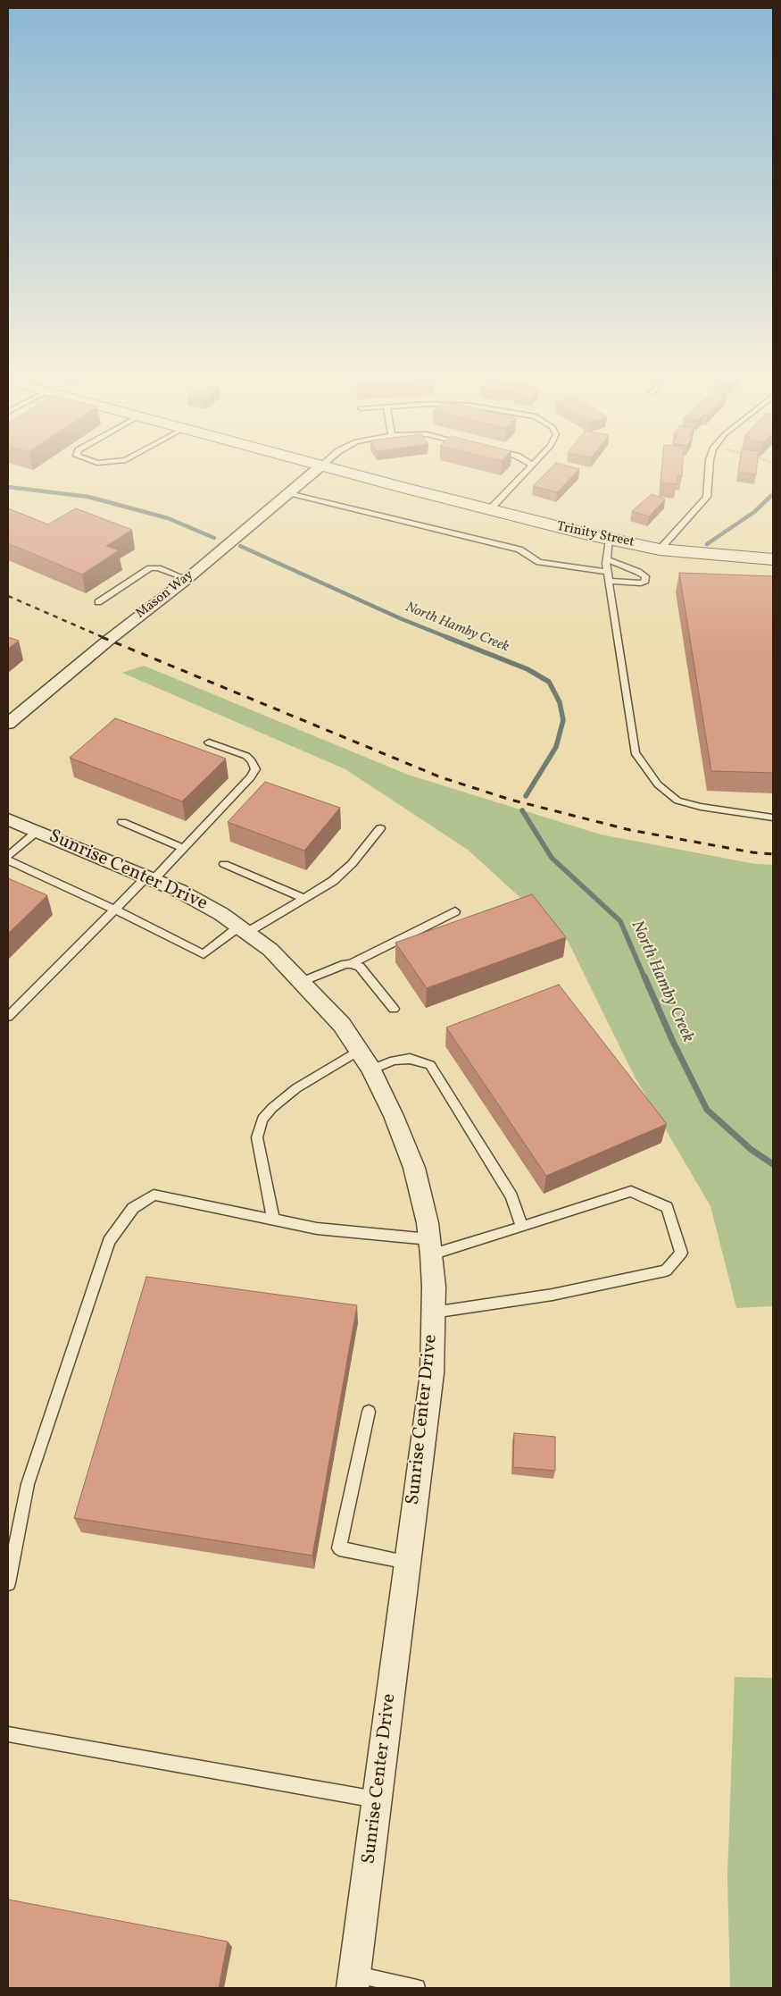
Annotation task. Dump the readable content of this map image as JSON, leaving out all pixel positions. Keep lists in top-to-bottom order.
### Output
{
  "streets": {
    "street": ["Trinity Street", "Mason Way", "Sunrise Center Drive"]
  },
  "water": ["North Hamby Creek"]
}
